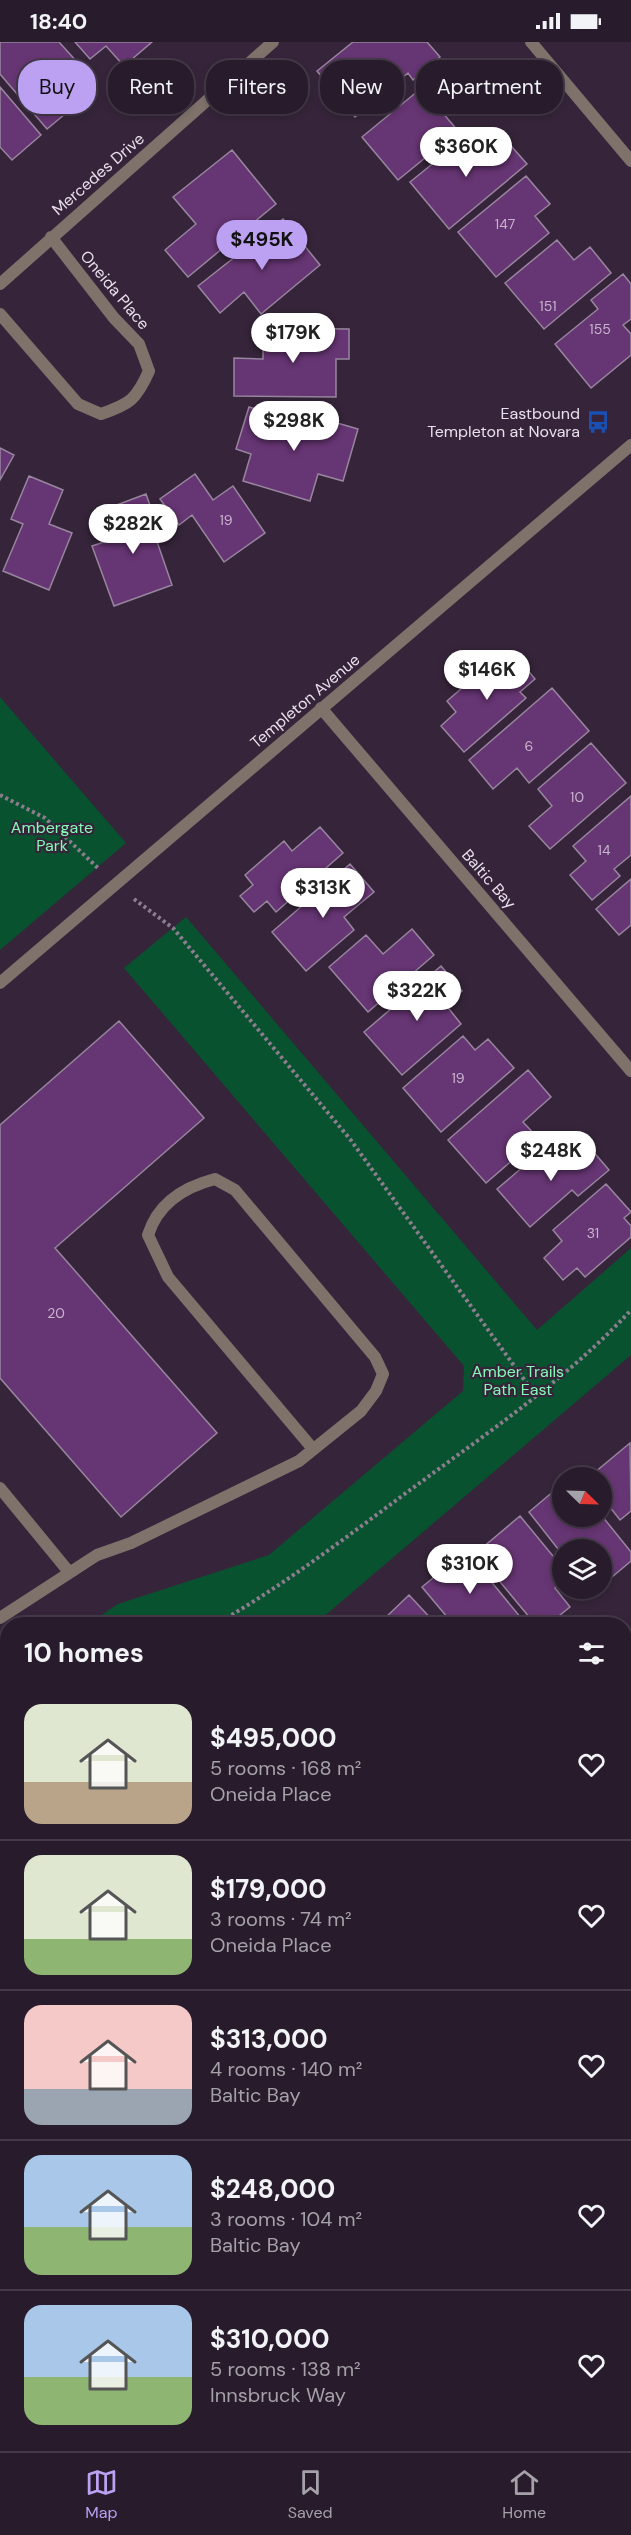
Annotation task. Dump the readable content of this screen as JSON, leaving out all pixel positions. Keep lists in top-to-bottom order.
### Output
{
  "streets": {
    "street": [
      "Mercedes Drive",
      "Oneida Place",
      "Templeton Avenue",
      "Baltic Bay"
    ]
  },
  "crossings": [
    ["Mercedes Drive", "Oneida Place"],
    ["Templeton Avenue", "Baltic Bay"]
  ],
  "parks": ["Ambergate Park", "Amber Trails Path East"],
  "places": {
    "bus stop": ["Eastbound Templeton at Novara"]
  },
  "house_numbers": [
    "147",
    "151",
    "155",
    "19",
    "6",
    "10",
    "14",
    "19",
    "31",
    "20"
  ],
  "north": "bottom right",
  "page": {
    "status": "18:40",
    "chip": [
      "Buy",
      "Rent",
      "Filters",
      "New",
      "Apartment"
    ],
    "price": [
      "$360K",
      "$495K",
      "$179K",
      "$298K",
      "$282K",
      "$146K",
      "$313K",
      "$322K",
      "$248K",
      "$310K"
    ],
    "heading": "10 homes",
    "list": [
      {
        "name": "$495,000",
        "note": "5 rooms · 168 m² · Oneida Place"
      },
      {
        "name": "$179,000",
        "note": "3 rooms · 74 m² · Oneida Place"
      },
      {
        "name": "$313,000",
        "note": "4 rooms · 140 m² · Baltic Bay"
      },
      {
        "name": "$248,000",
        "note": "3 rooms · 104 m² · Baltic Bay"
      },
      {
        "name": "$310,000",
        "note": "5 rooms · 138 m² · Innsbruck Way"
      }
    ],
    "tabs": ["Map", "Saved", "Home"]
  }
}
